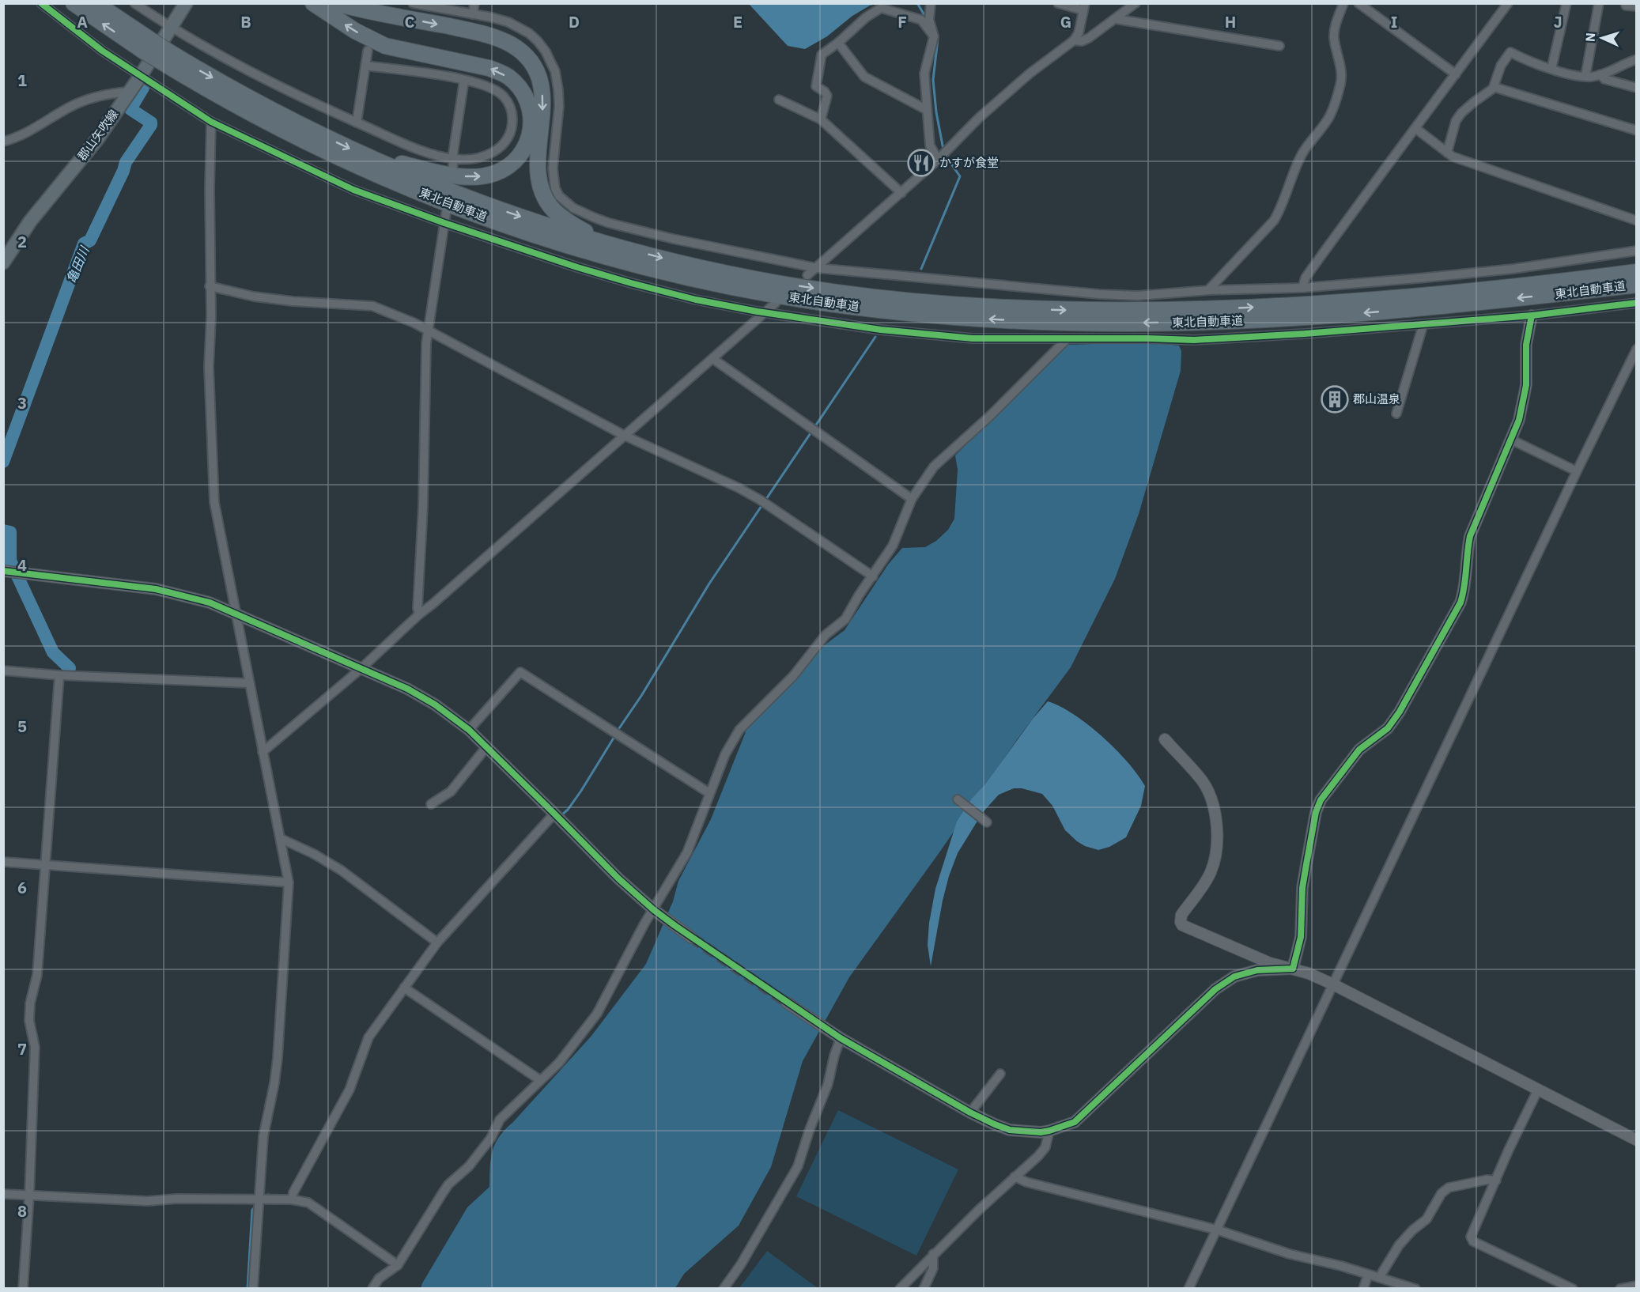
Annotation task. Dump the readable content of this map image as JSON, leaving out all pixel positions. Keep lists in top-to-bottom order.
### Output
{
  "streets": {
    "highway": ["東北自動車道"],
    "main road": ["郡山矢吹線"]
  },
  "water": ["亀田川"],
  "places": {
    "restaurant": ["かすが食堂"],
    "building": ["郡山温泉"]
  },
  "north": "left",
  "grid": {
    "columns": [
      "A",
      "B",
      "C",
      "D",
      "E",
      "F",
      "G",
      "H",
      "I",
      "J"
    ],
    "rows": [
      "1",
      "2",
      "3",
      "4",
      "5",
      "6",
      "7",
      "8"
    ]
  }
}
